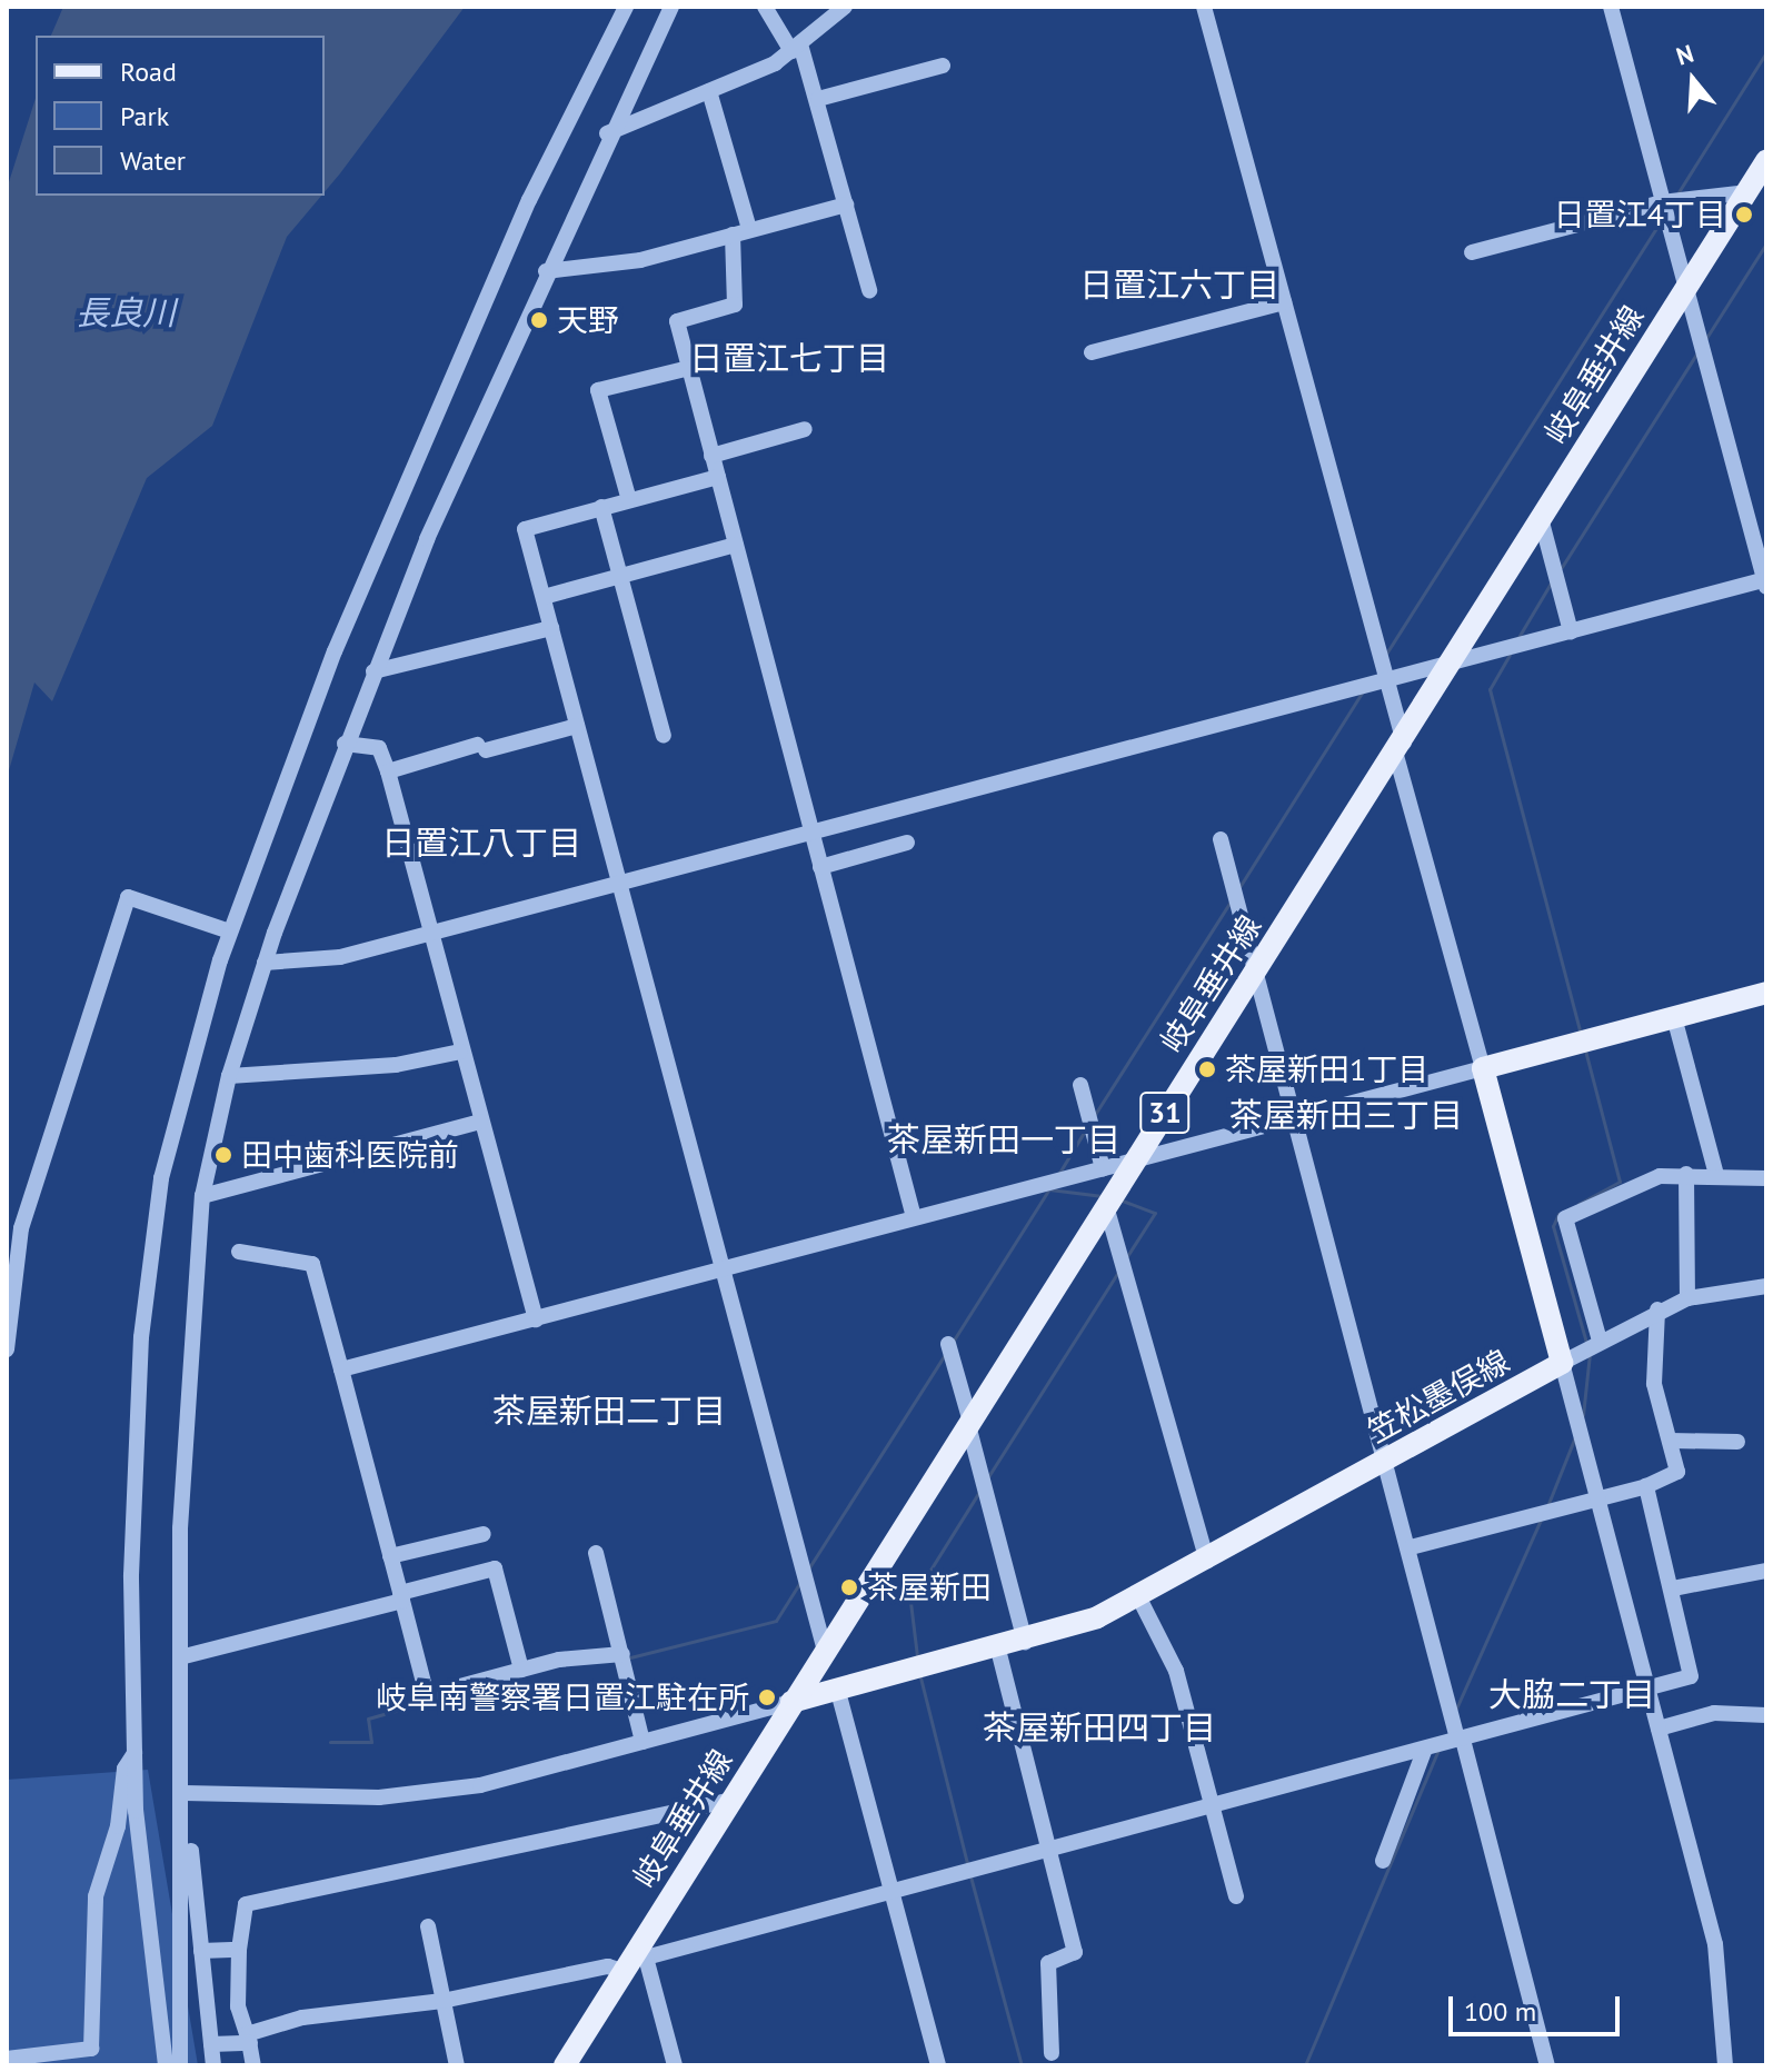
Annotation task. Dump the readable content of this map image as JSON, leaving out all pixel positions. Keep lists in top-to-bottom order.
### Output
{
  "streets": {
    "main road": ["岐阜垂井線", "31", "笠松墨俣線"]
  },
  "crossings": [
    ["岐阜垂井線", "笠松墨俣線"]
  ],
  "districts": [
    "日置江六丁目",
    "日置江七丁目",
    "日置江八丁目",
    "茶屋新田三丁目",
    "茶屋新田一丁目",
    "茶屋新田二丁目",
    "大脇二丁目",
    "茶屋新田四丁目"
  ],
  "water": ["長良川"],
  "places": [
    "日置江4丁目",
    "天野",
    "茶屋新田1丁目",
    "田中歯科医院前",
    "茶屋新田",
    "岐阜南警察署日置江駐在所"
  ],
  "legend": ["Road", "Park", "Water"],
  "scale_bar": "100 m",
  "north": "top"
}
